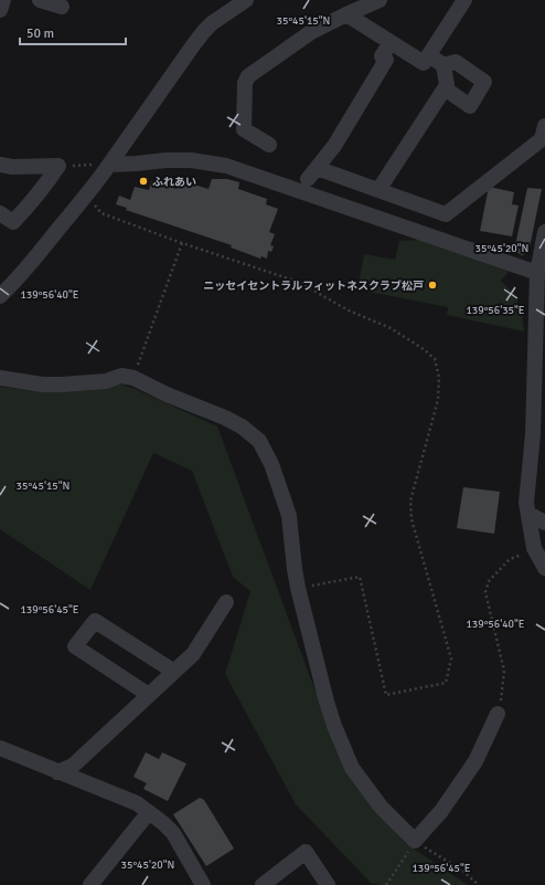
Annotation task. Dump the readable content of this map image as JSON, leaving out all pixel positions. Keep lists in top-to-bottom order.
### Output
{
  "places": ["ふれあい", "ニッセイセントラルフィットネスクラブ松戸"],
  "scale_bar": "50 m",
  "coordinates": [
    "35°45'15\"N",
    "35°45'20\"N",
    "139°56'40\"E",
    "139°56'35\"E",
    "139°56'45\"E"
  ]
}
